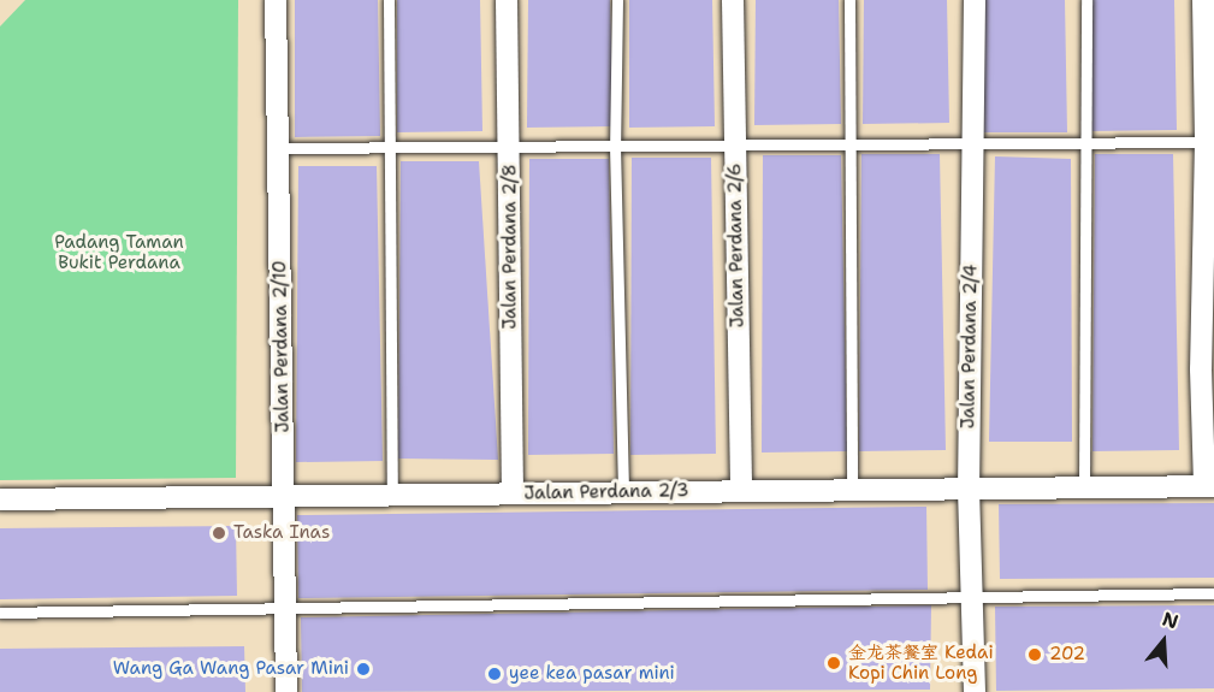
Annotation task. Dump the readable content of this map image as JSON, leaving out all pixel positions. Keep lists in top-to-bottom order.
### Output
{
  "streets": {
    "street": [
      "Jalan Perdana 2/6",
      "Jalan Perdana 2/8",
      "Jalan Perdana 2/10",
      "Jalan Perdana 2/4",
      "Jalan Perdana 2/3"
    ]
  },
  "crossings": [
    ["Jalan Perdana 2/6", "Jalan Perdana 2/3"],
    ["Jalan Perdana 2/8", "Jalan Perdana 2/3"],
    ["Jalan Perdana 2/10", "Jalan Perdana 2/3"],
    ["Jalan Perdana 2/4", "Jalan Perdana 2/3"]
  ],
  "parks": ["Padang Taman Bukit Perdana"],
  "places": [
    "Taska Inas",
    "202",
    "金龙茶餐室 Kedai Kopi Chin Long",
    "Wang Ga Wang Pasar Mini",
    "yee kea pasar mini"
  ],
  "north": "top"
}
